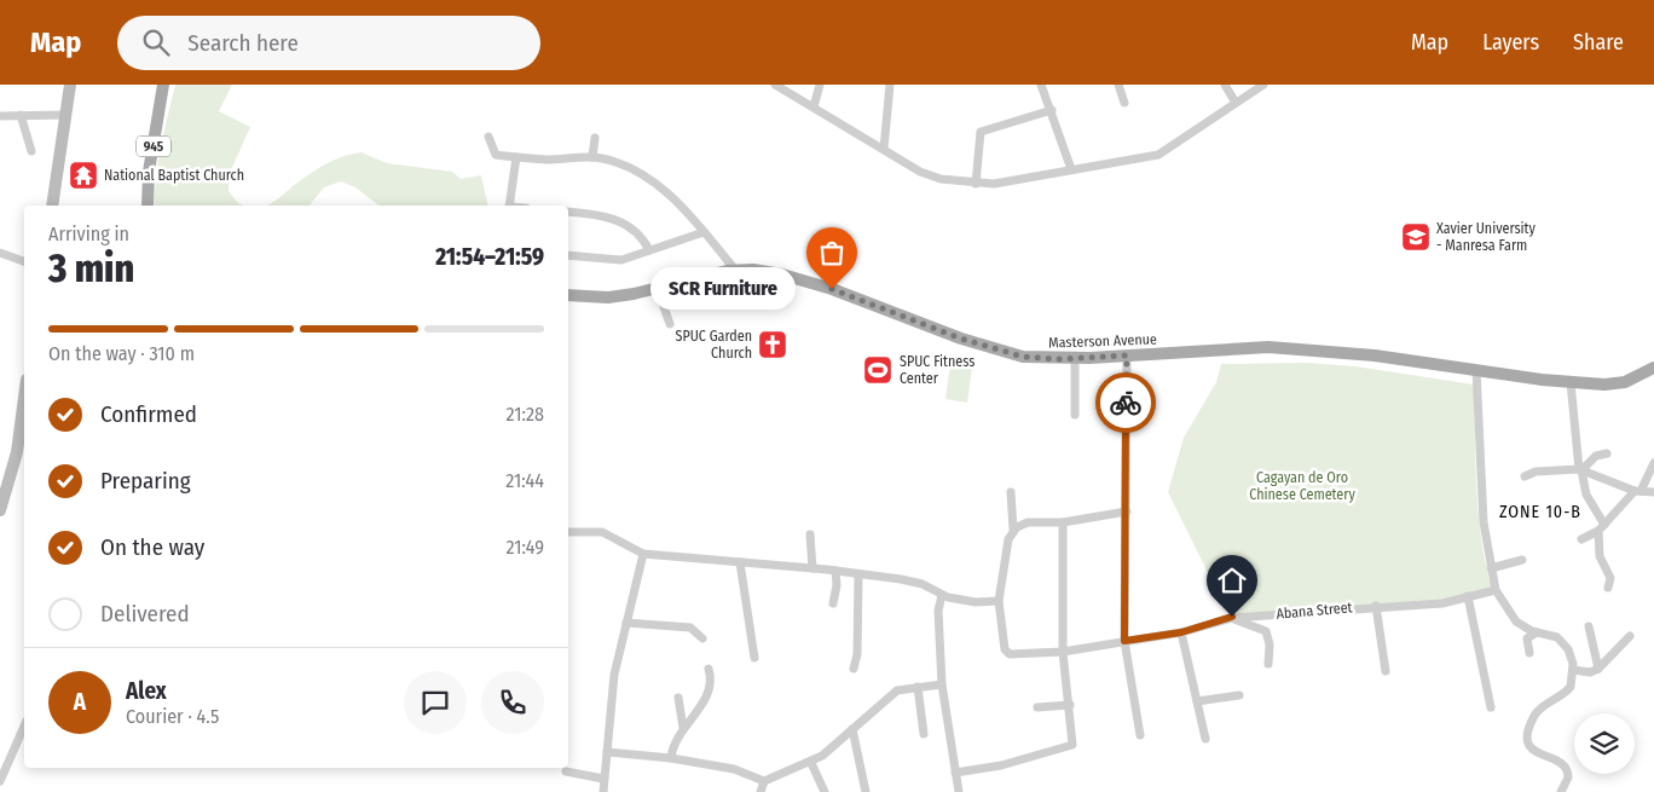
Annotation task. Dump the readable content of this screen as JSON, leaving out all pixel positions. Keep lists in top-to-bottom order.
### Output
{
  "streets": {
    "main road": ["945", "Masterson Avenue"],
    "street": ["Abana Street"]
  },
  "districts": ["ZONE 10-B"],
  "parks": ["Cagayan de Oro Chinese Cemetery"],
  "places": {
    "temple": ["National Baptist Church"],
    "school or university": ["Xavier University - Manresa Farm"],
    "other": ["SCR Furniture"],
    "church": ["SPUC Garden Church"],
    "sports": ["SPUC Fitness Center"]
  },
  "page": {
    "header": "Map",
    "search": "Search here",
    "nav": ["Map", "Layers", "Share"],
    "heading": ["3 min", "Arriving in", "21:54–21:59"],
    "panel": ["Alex", "Courier · 4.5"],
    "bubble": "SCR Furniture",
    "bar": "On the way · 310 m",
    "list": [
      ["Confirmed", "21:28"],
      ["Preparing", "21:44"],
      ["On the way", "21:49"],
      "Delivered"
    ],
    "round": "A"
  }
}
